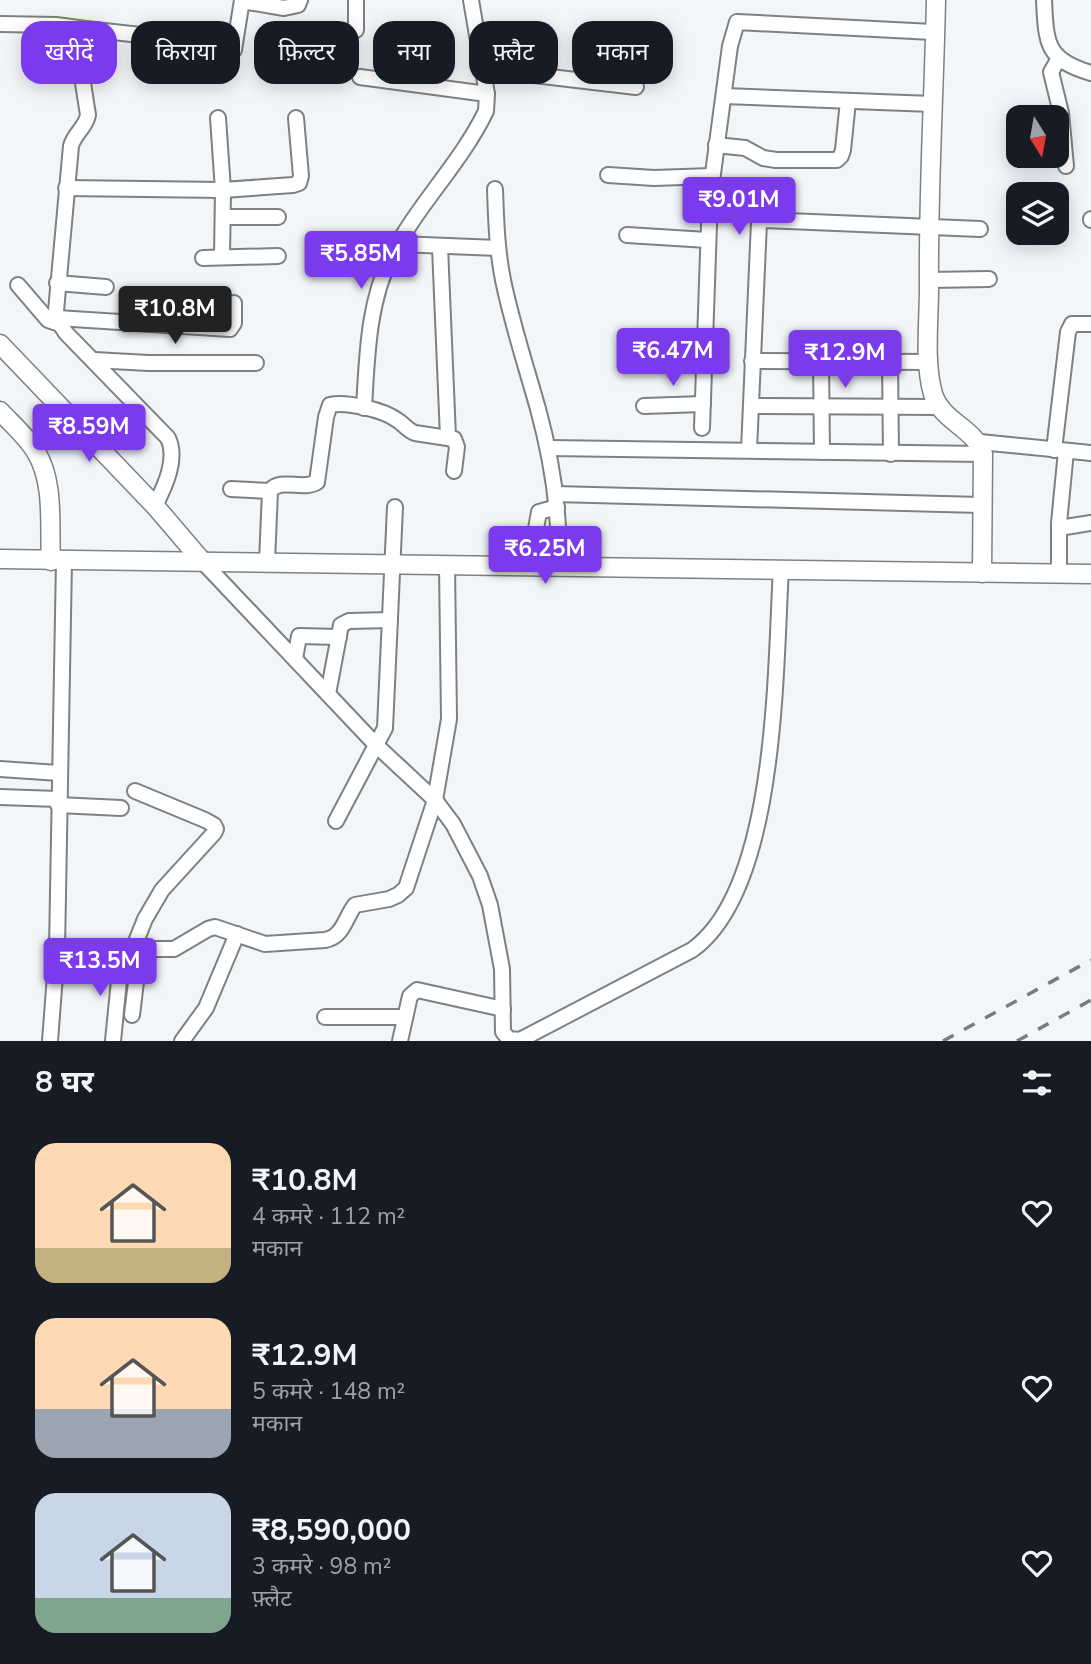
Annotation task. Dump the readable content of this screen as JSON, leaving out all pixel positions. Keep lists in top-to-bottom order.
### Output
{
  "north": "bottom",
  "page": {
    "chip": [
      "खरीदें",
      "किराया",
      "फ़िल्टर",
      "नया",
      "फ़्लैट",
      "मकान"
    ],
    "price": [
      "₹9.01M",
      "₹5.85M",
      "₹10.8M",
      "₹6.47M",
      "₹12.9M",
      "₹8.59M",
      "₹6.25M",
      "₹13.5M"
    ],
    "heading": "8 घर",
    "list": [
      {
        "name": "₹10.8M",
        "note": "4 कमरे · 112 m² · मकान"
      },
      {
        "name": "₹12.9M",
        "note": "5 कमरे · 148 m² · मकान"
      },
      {
        "name": "₹8,590,000",
        "note": "3 कमरे · 98 m² · फ़्लैट"
      }
    ]
  }
}
